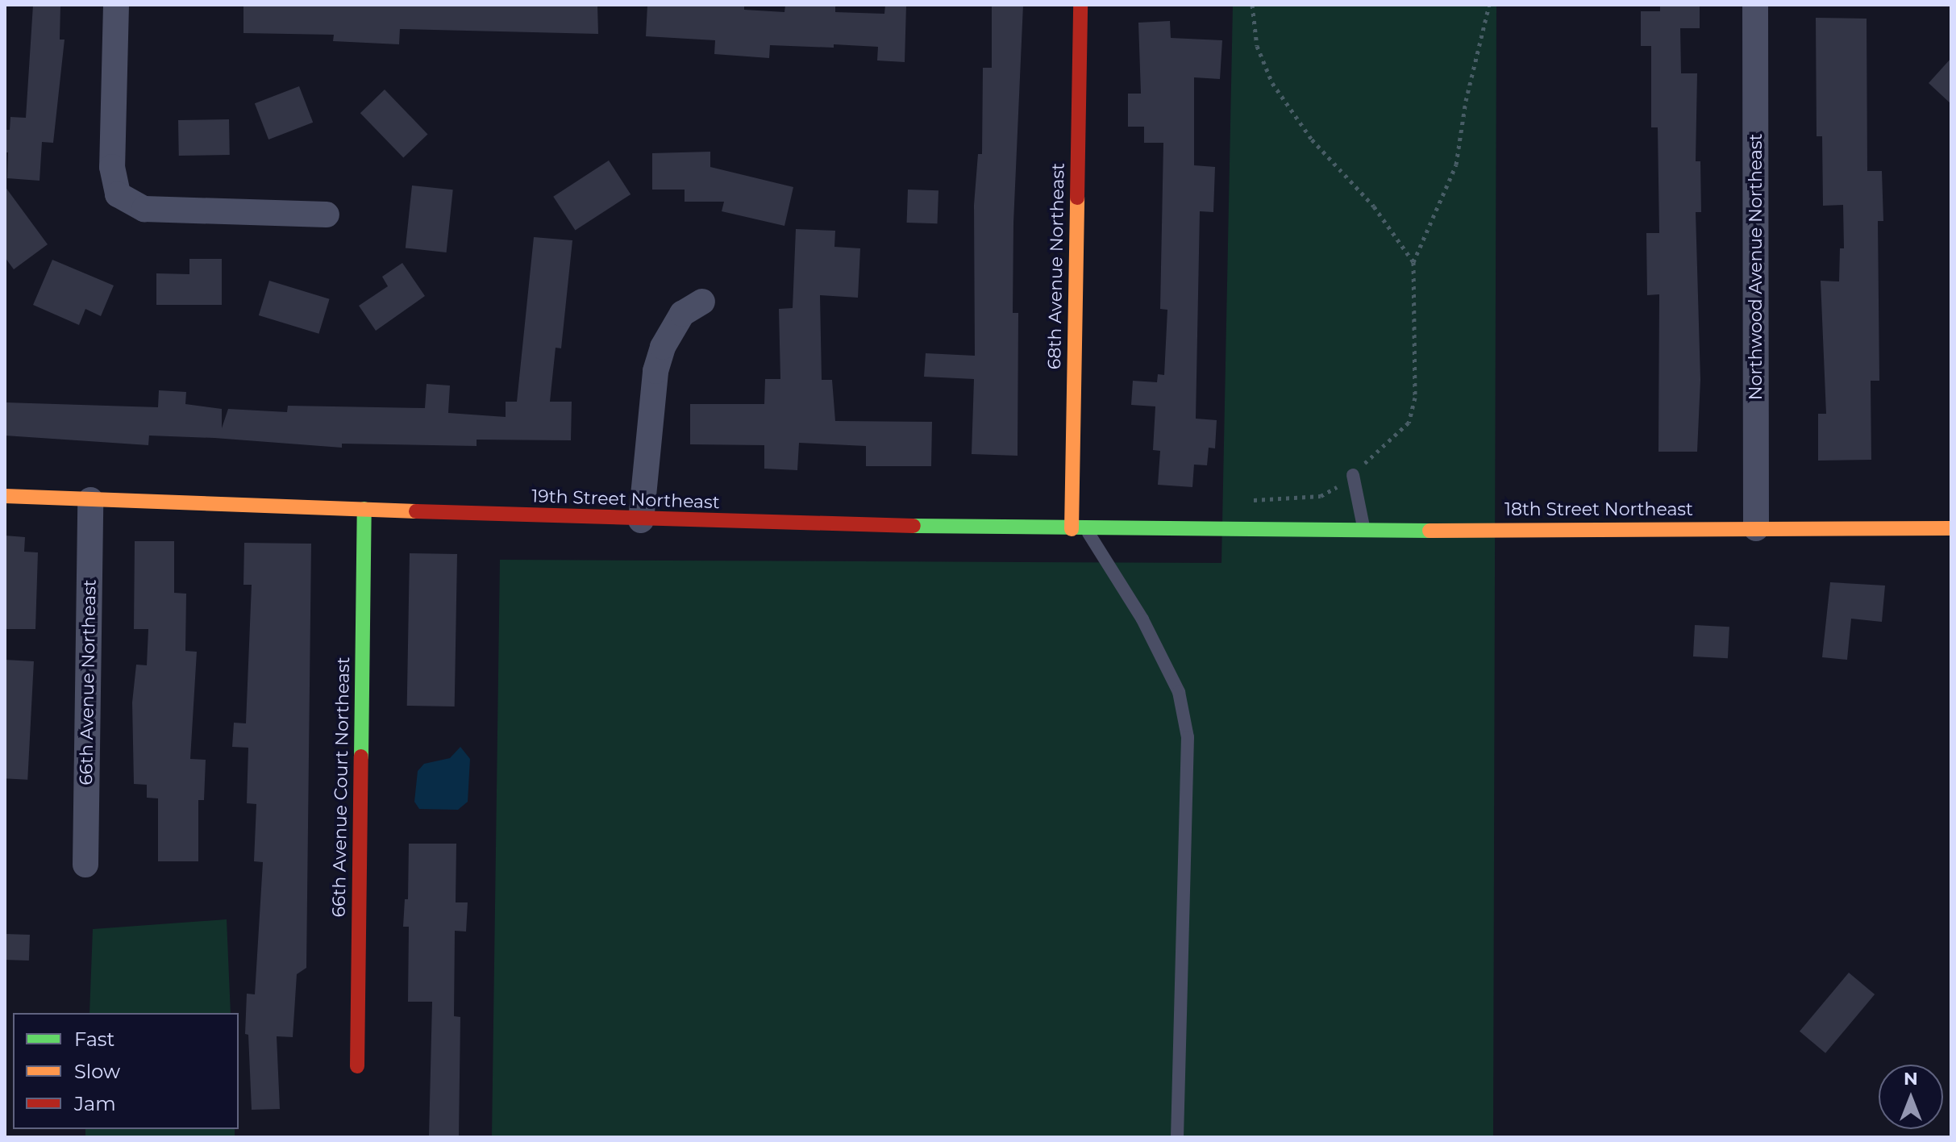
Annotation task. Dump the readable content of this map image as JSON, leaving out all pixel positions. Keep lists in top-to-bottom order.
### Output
{
  "streets": {
    "street": [
      "68th Avenue Northeast",
      "Northwood Avenue Northeast",
      "19th Street Northeast",
      "18th Street Northeast",
      "66th Avenue Northeast",
      "66th Avenue Court Northeast"
    ]
  },
  "crossings": [
    ["68th Avenue Northeast", "19th Street Northeast"],
    ["Northwood Avenue Northeast", "18th Street Northeast"],
    ["19th Street Northeast", "18th Street Northeast"],
    ["19th Street Northeast", "66th Avenue Northeast"],
    ["19th Street Northeast", "66th Avenue Court Northeast"]
  ],
  "legend": ["Fast", "Slow", "Jam"],
  "north": "top"
}
